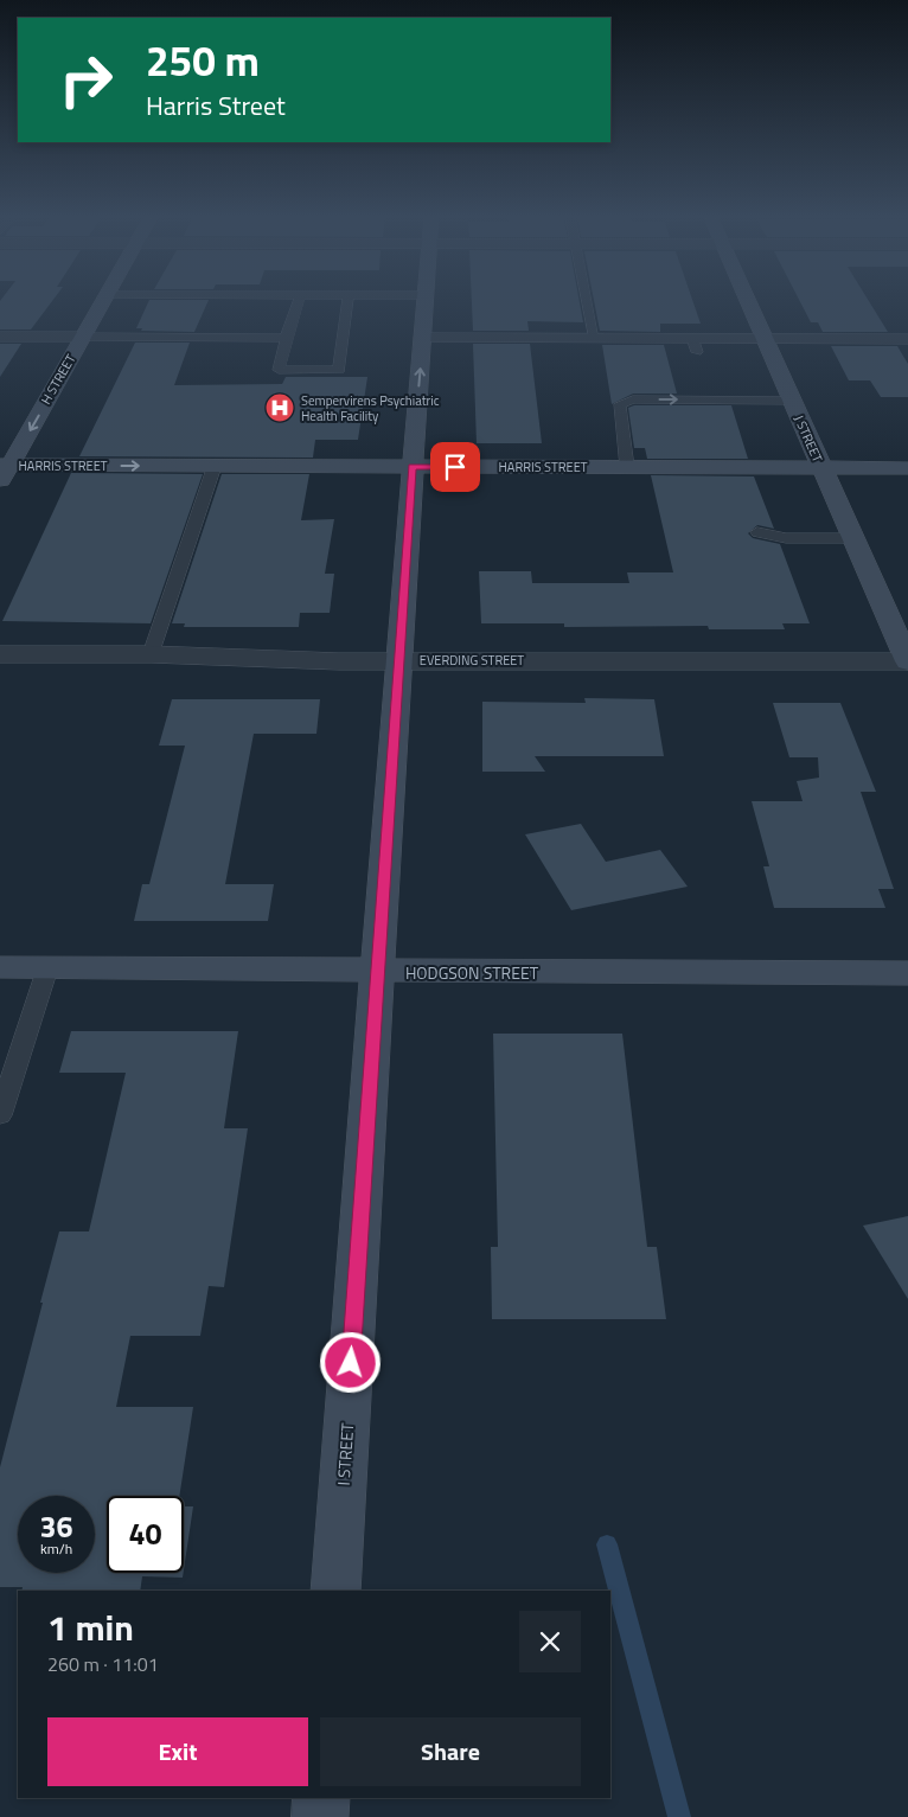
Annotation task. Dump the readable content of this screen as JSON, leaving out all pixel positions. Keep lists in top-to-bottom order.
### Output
{
  "streets": {
    "street": [
      "H STREET",
      "J STREET",
      "HARRIS STREET",
      "EVERDING STREET",
      "HODGSON STREET",
      "I STREET"
    ]
  },
  "crossings": [
    ["H STREET", "HARRIS STREET"],
    ["J STREET", "HARRIS STREET"],
    ["J STREET", "EVERDING STREET"],
    ["HARRIS STREET", "I STREET"],
    ["EVERDING STREET", "I STREET"],
    ["HODGSON STREET", "I STREET"]
  ],
  "one_way": ["H STREET"],
  "places": {
    "hospital": ["Sempervirens Psychiatric Health Facility"]
  },
  "page": {
    "turn": ["250 m", "Harris Street"],
    "speed": "36 km/h",
    "limit": "40",
    "heading": ["1 min", "260 m · 11:01"],
    "buttons": ["Exit", "Share"]
  }
}
